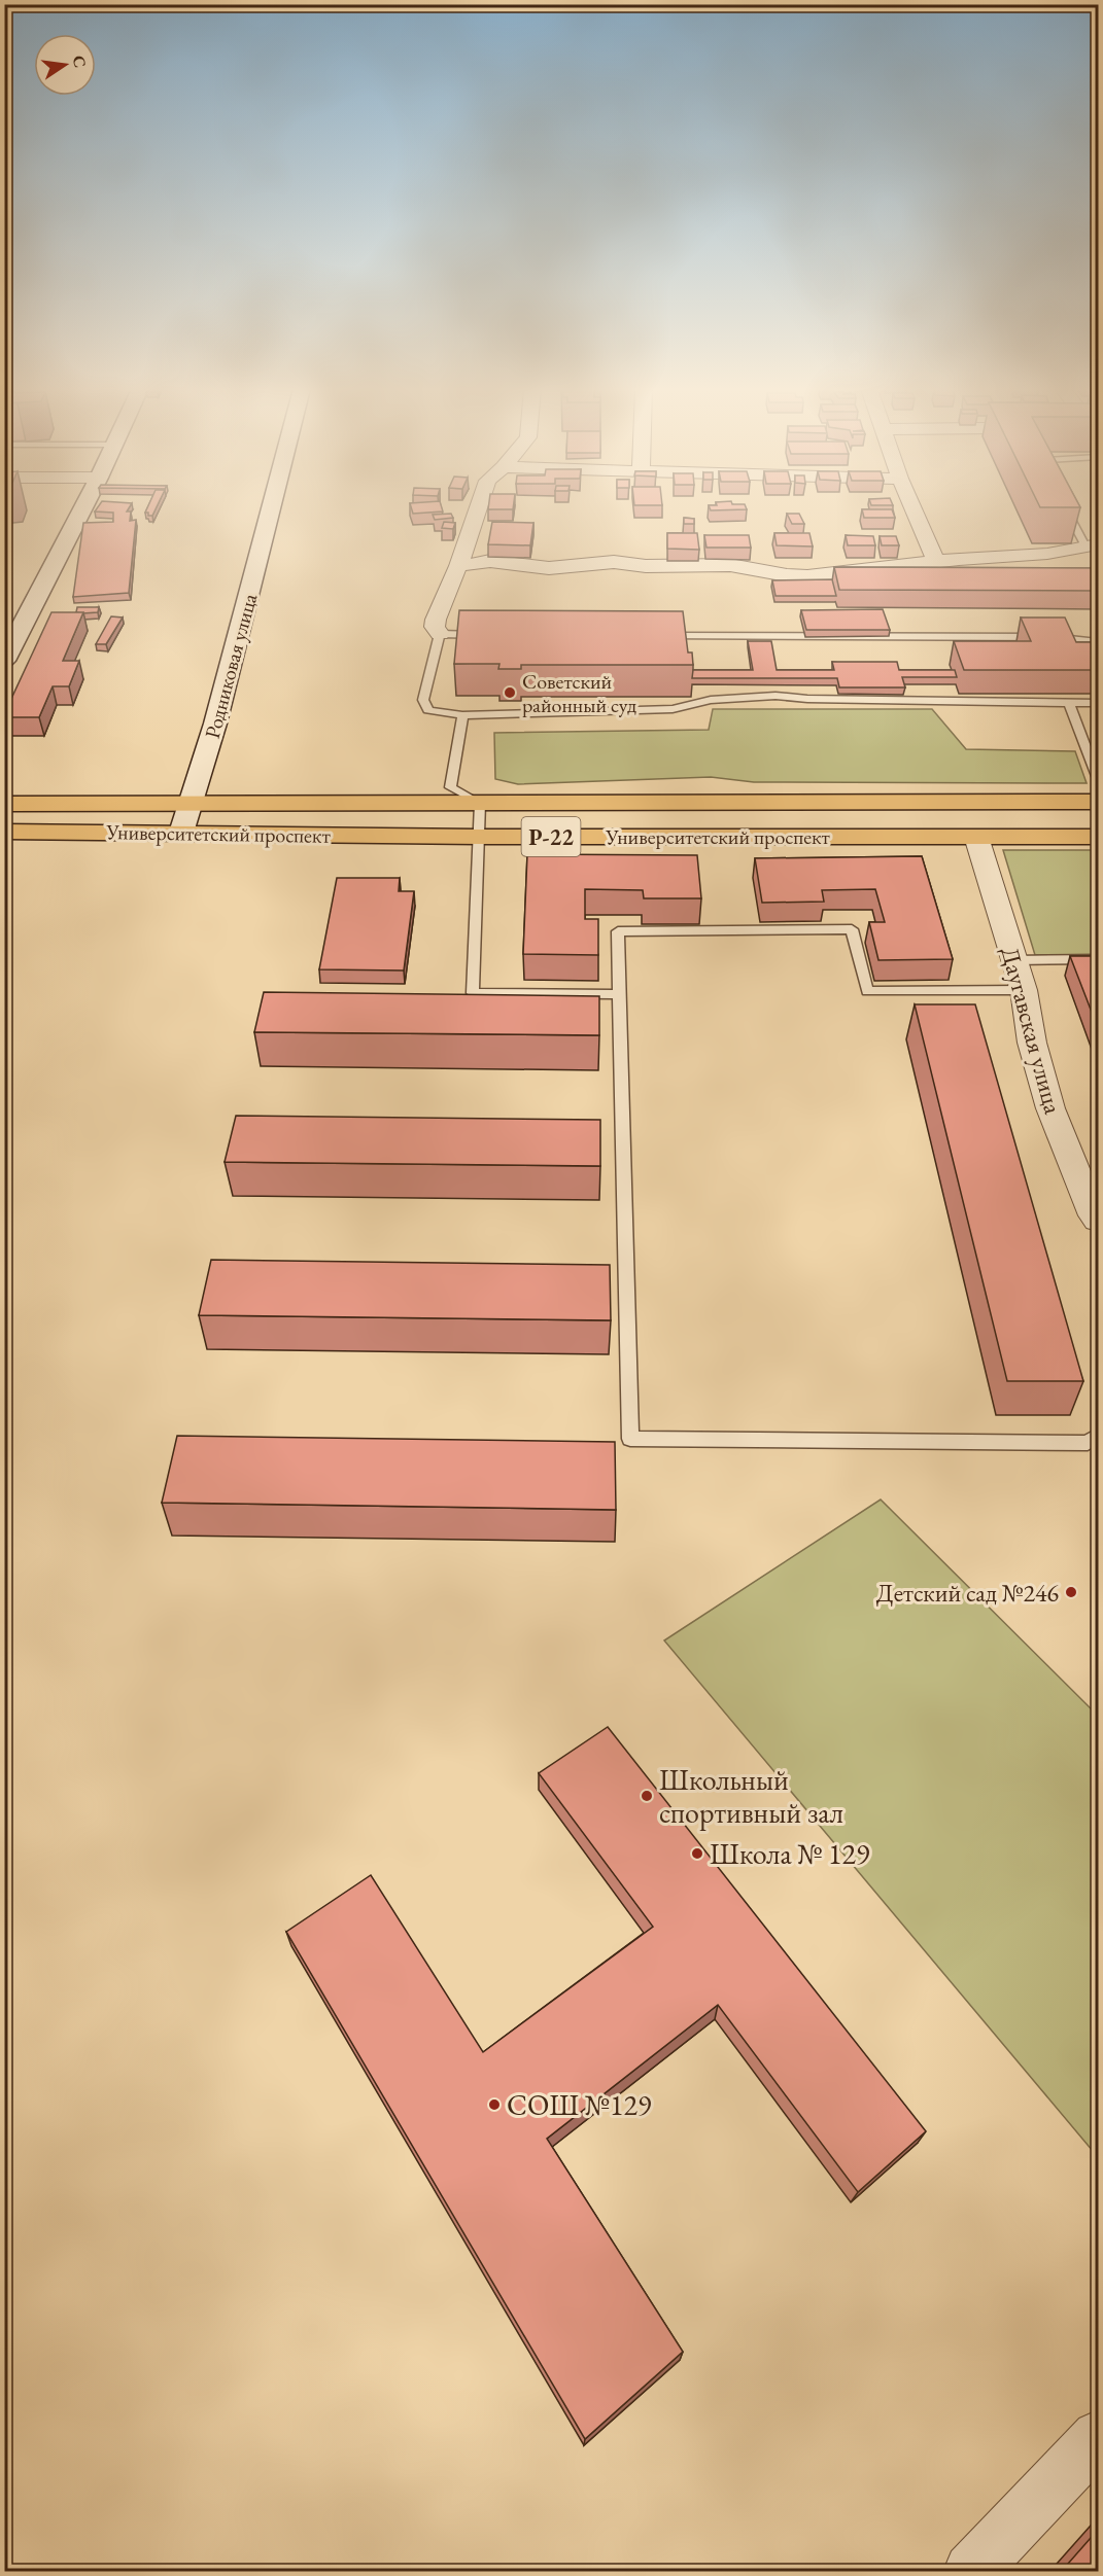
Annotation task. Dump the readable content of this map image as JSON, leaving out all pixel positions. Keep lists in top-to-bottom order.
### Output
{
  "streets": {
    "highway": ["Университетский проспект", "Р-22"],
    "main road": ["Родниковая улица"],
    "street": ["Даугавская улица"]
  },
  "crossings": [
    ["Родниковая улица", "Университетский проспект"],
    ["Университетский проспект", "Даугавская улица"]
  ],
  "places": [
    "Советский районный суд",
    "Детский сад №246",
    "Школьный спортивный зал",
    "Школа № 129",
    "СОШ №129"
  ],
  "north": "right"
}
